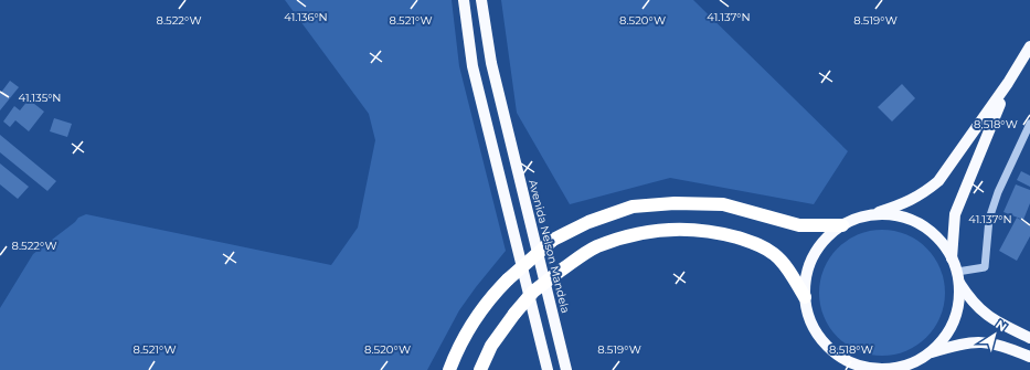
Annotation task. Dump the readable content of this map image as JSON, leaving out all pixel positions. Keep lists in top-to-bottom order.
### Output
{
  "streets": {
    "main road": ["Avenida Nelson Mandela"]
  },
  "north": "top right",
  "coordinates": [
    "41.137°N",
    "41.136°N",
    "8.522°W",
    "8.521°W",
    "8.520°W",
    "8.519°W",
    "41.135°N",
    "8.518°W"
  ]
}
